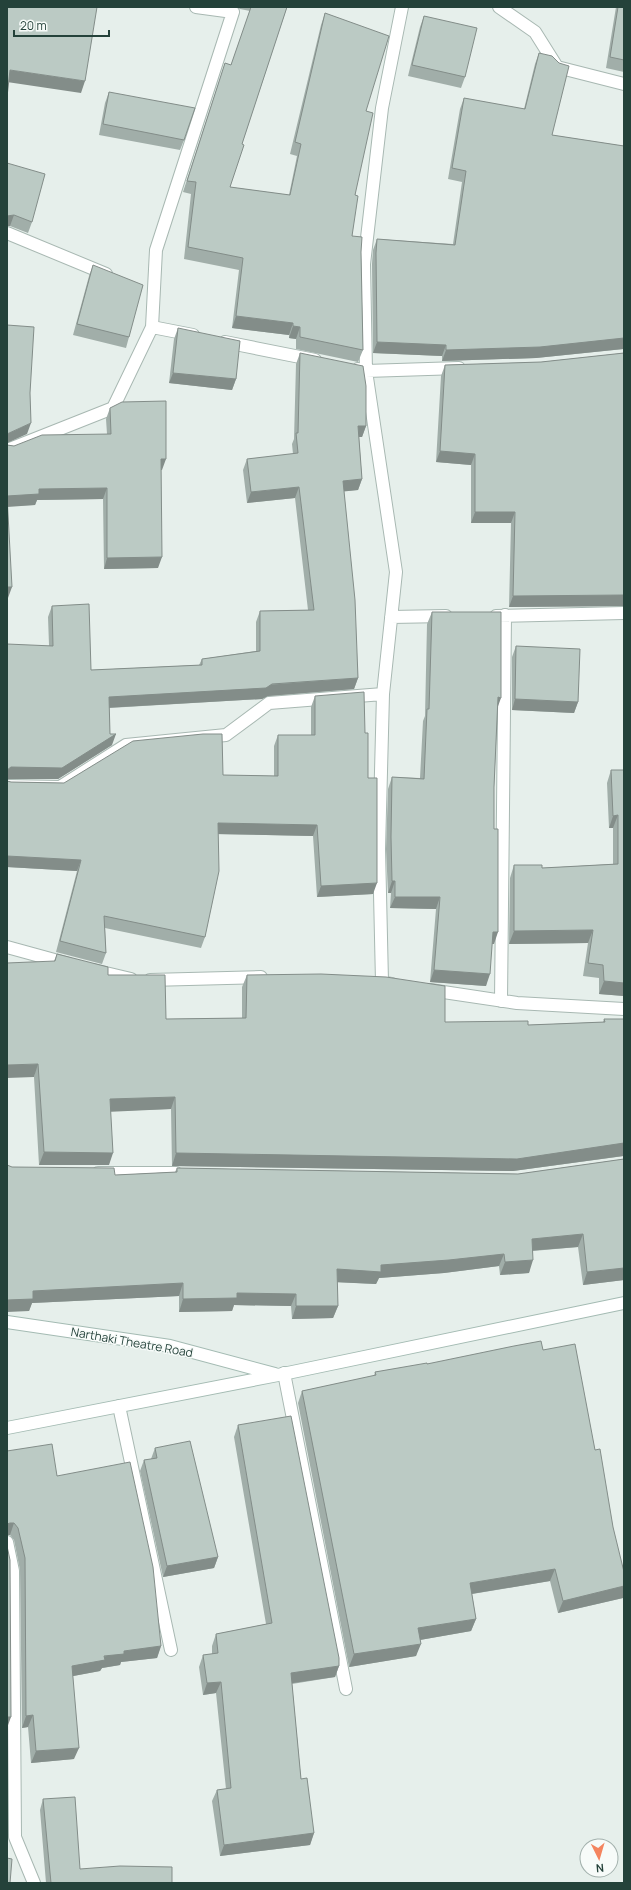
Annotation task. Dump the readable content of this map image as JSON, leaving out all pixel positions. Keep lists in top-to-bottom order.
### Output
{
  "streets": {
    "street": ["Narthaki Theatre Road"]
  },
  "scale_bar": "20 m",
  "north": "bottom"
}
